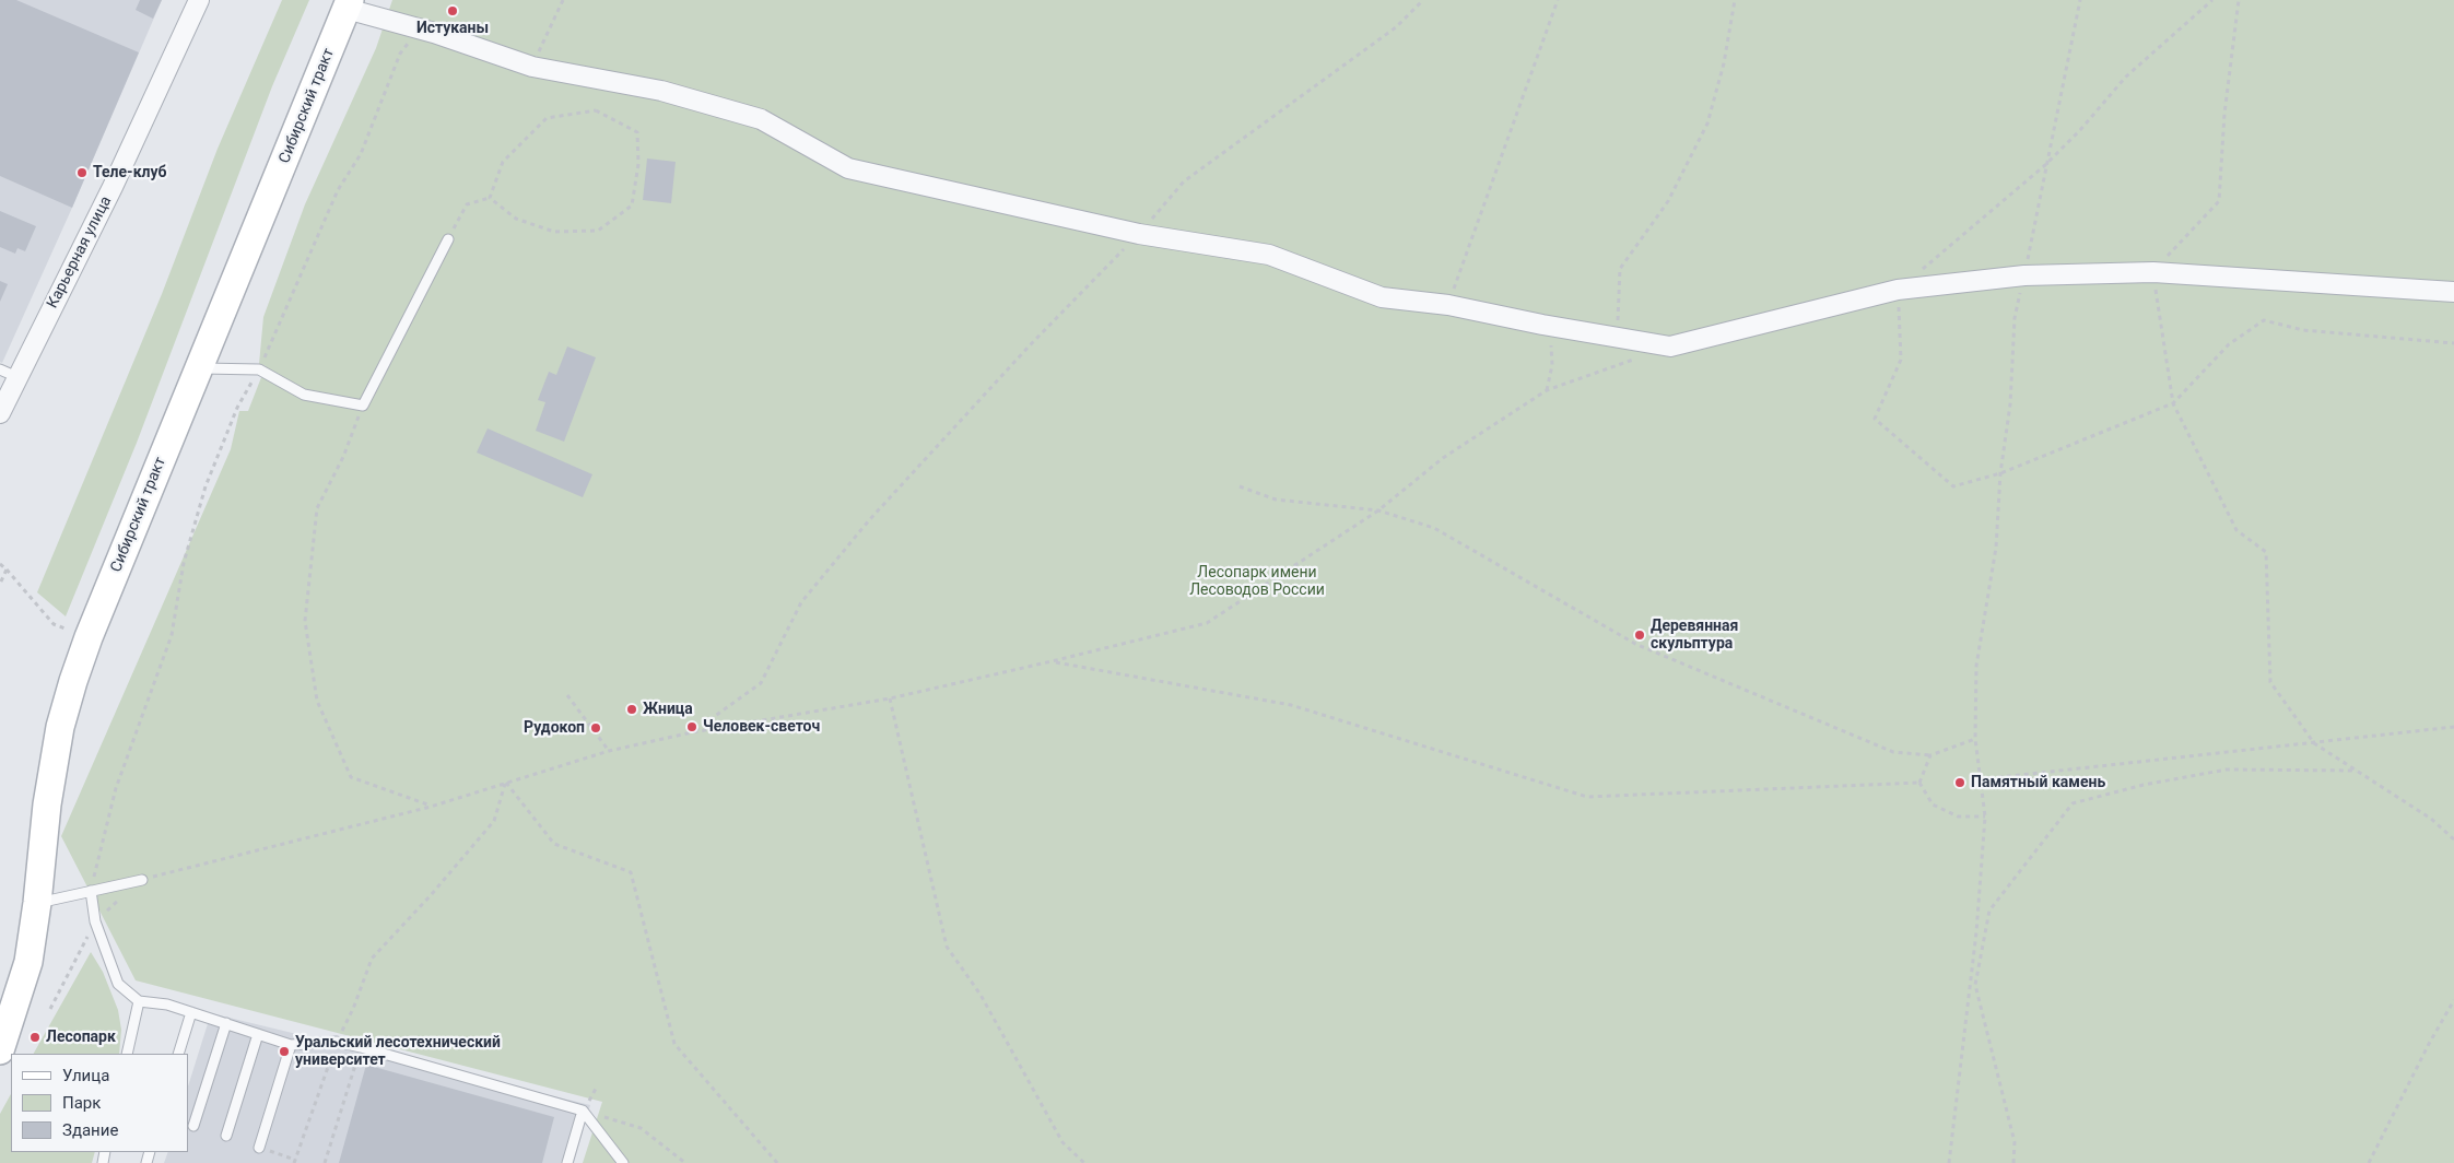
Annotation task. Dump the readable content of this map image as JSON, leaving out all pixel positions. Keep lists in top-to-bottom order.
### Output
{
  "streets": {
    "main road": ["Сибирский тракт"],
    "street": ["Карьерная улица"]
  },
  "parks": ["Лесопарк имени Лесоводов России"],
  "places": [
    "Истуканы",
    "Теле-клуб",
    "Деревянная скульптура",
    "Жница",
    "Человек-светоч",
    "Рудокоп",
    "Памятный камень",
    "Лесопарк",
    "Уральский лесотехнический университет"
  ],
  "legend": ["Улица", "Парк", "Здание"]
}
